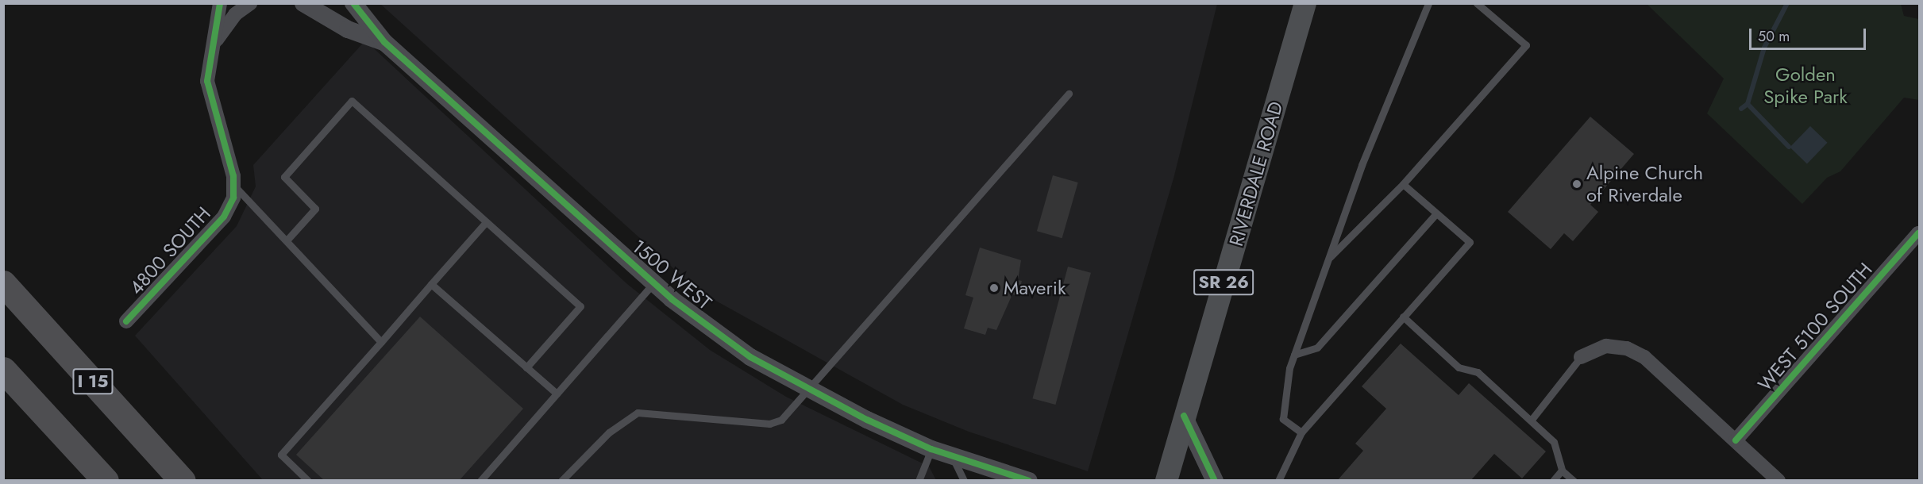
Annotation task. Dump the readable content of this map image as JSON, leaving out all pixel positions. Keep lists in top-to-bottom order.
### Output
{
  "streets": {
    "highway": ["I 15"],
    "main road": ["RIVERDALE ROAD", "SR 26"],
    "street": ["4800 SOUTH", "1500 WEST", "WEST 5100 SOUTH"]
  },
  "parks": ["Golden Spike Park"],
  "places": ["Alpine Church of Riverdale", "Maverik"],
  "scale_bar": "50 m"
}
